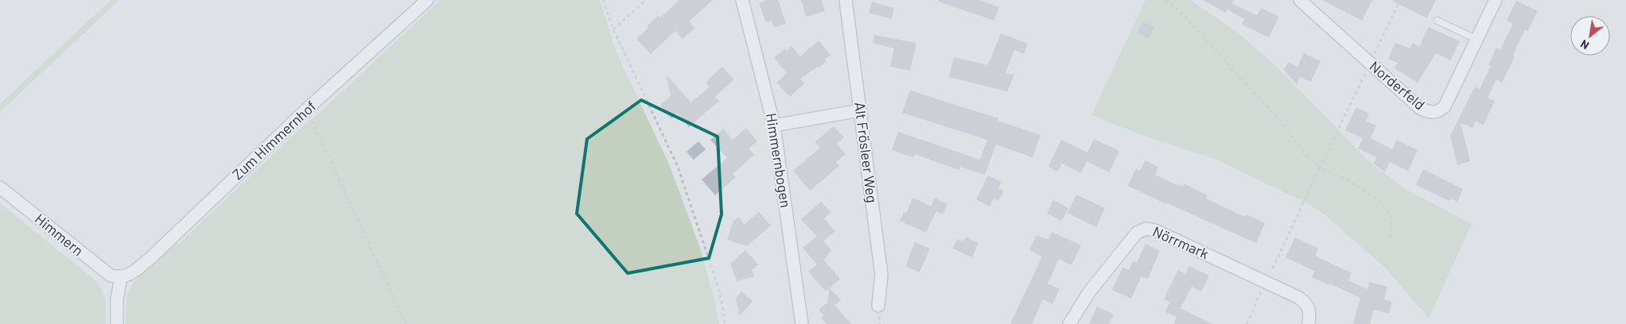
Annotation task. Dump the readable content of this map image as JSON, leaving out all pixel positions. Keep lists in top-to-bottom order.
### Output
{
  "streets": {
    "street": [
      "Norderfeld",
      "Zum Himmernhof",
      "Alt Frösleer Weg",
      "Himmernbogen",
      "Himmern",
      "Nörrmark"
    ]
  },
  "crossings": [
    ["Zum Himmernhof", "Himmern"]
  ],
  "north": "bottom left"
}
